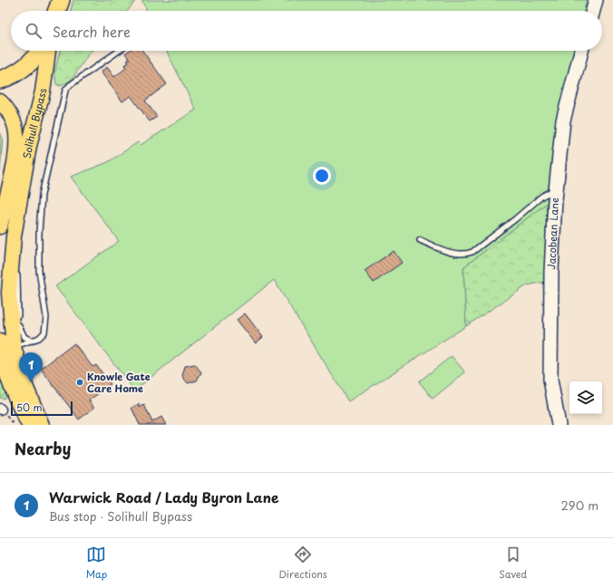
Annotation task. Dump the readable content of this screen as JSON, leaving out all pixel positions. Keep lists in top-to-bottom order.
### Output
{
  "streets": {
    "main road": ["Solihull Bypass"],
    "street": ["Jacobean Lane"]
  },
  "places": ["Knowle Gate Care Home"],
  "scale_bar": "50 m",
  "page": {
    "search": "Search here",
    "pins": "1",
    "scale": "50 m",
    "heading": "Nearby",
    "list": [
      {
        "mark": "1",
        "name": "Warwick Road / Lady Byron Lane",
        "note": "Bus stop · Solihull Bypass",
        "value": "290 m"
      }
    ],
    "nav": ["Map", "Directions", "Saved"]
  }
}
